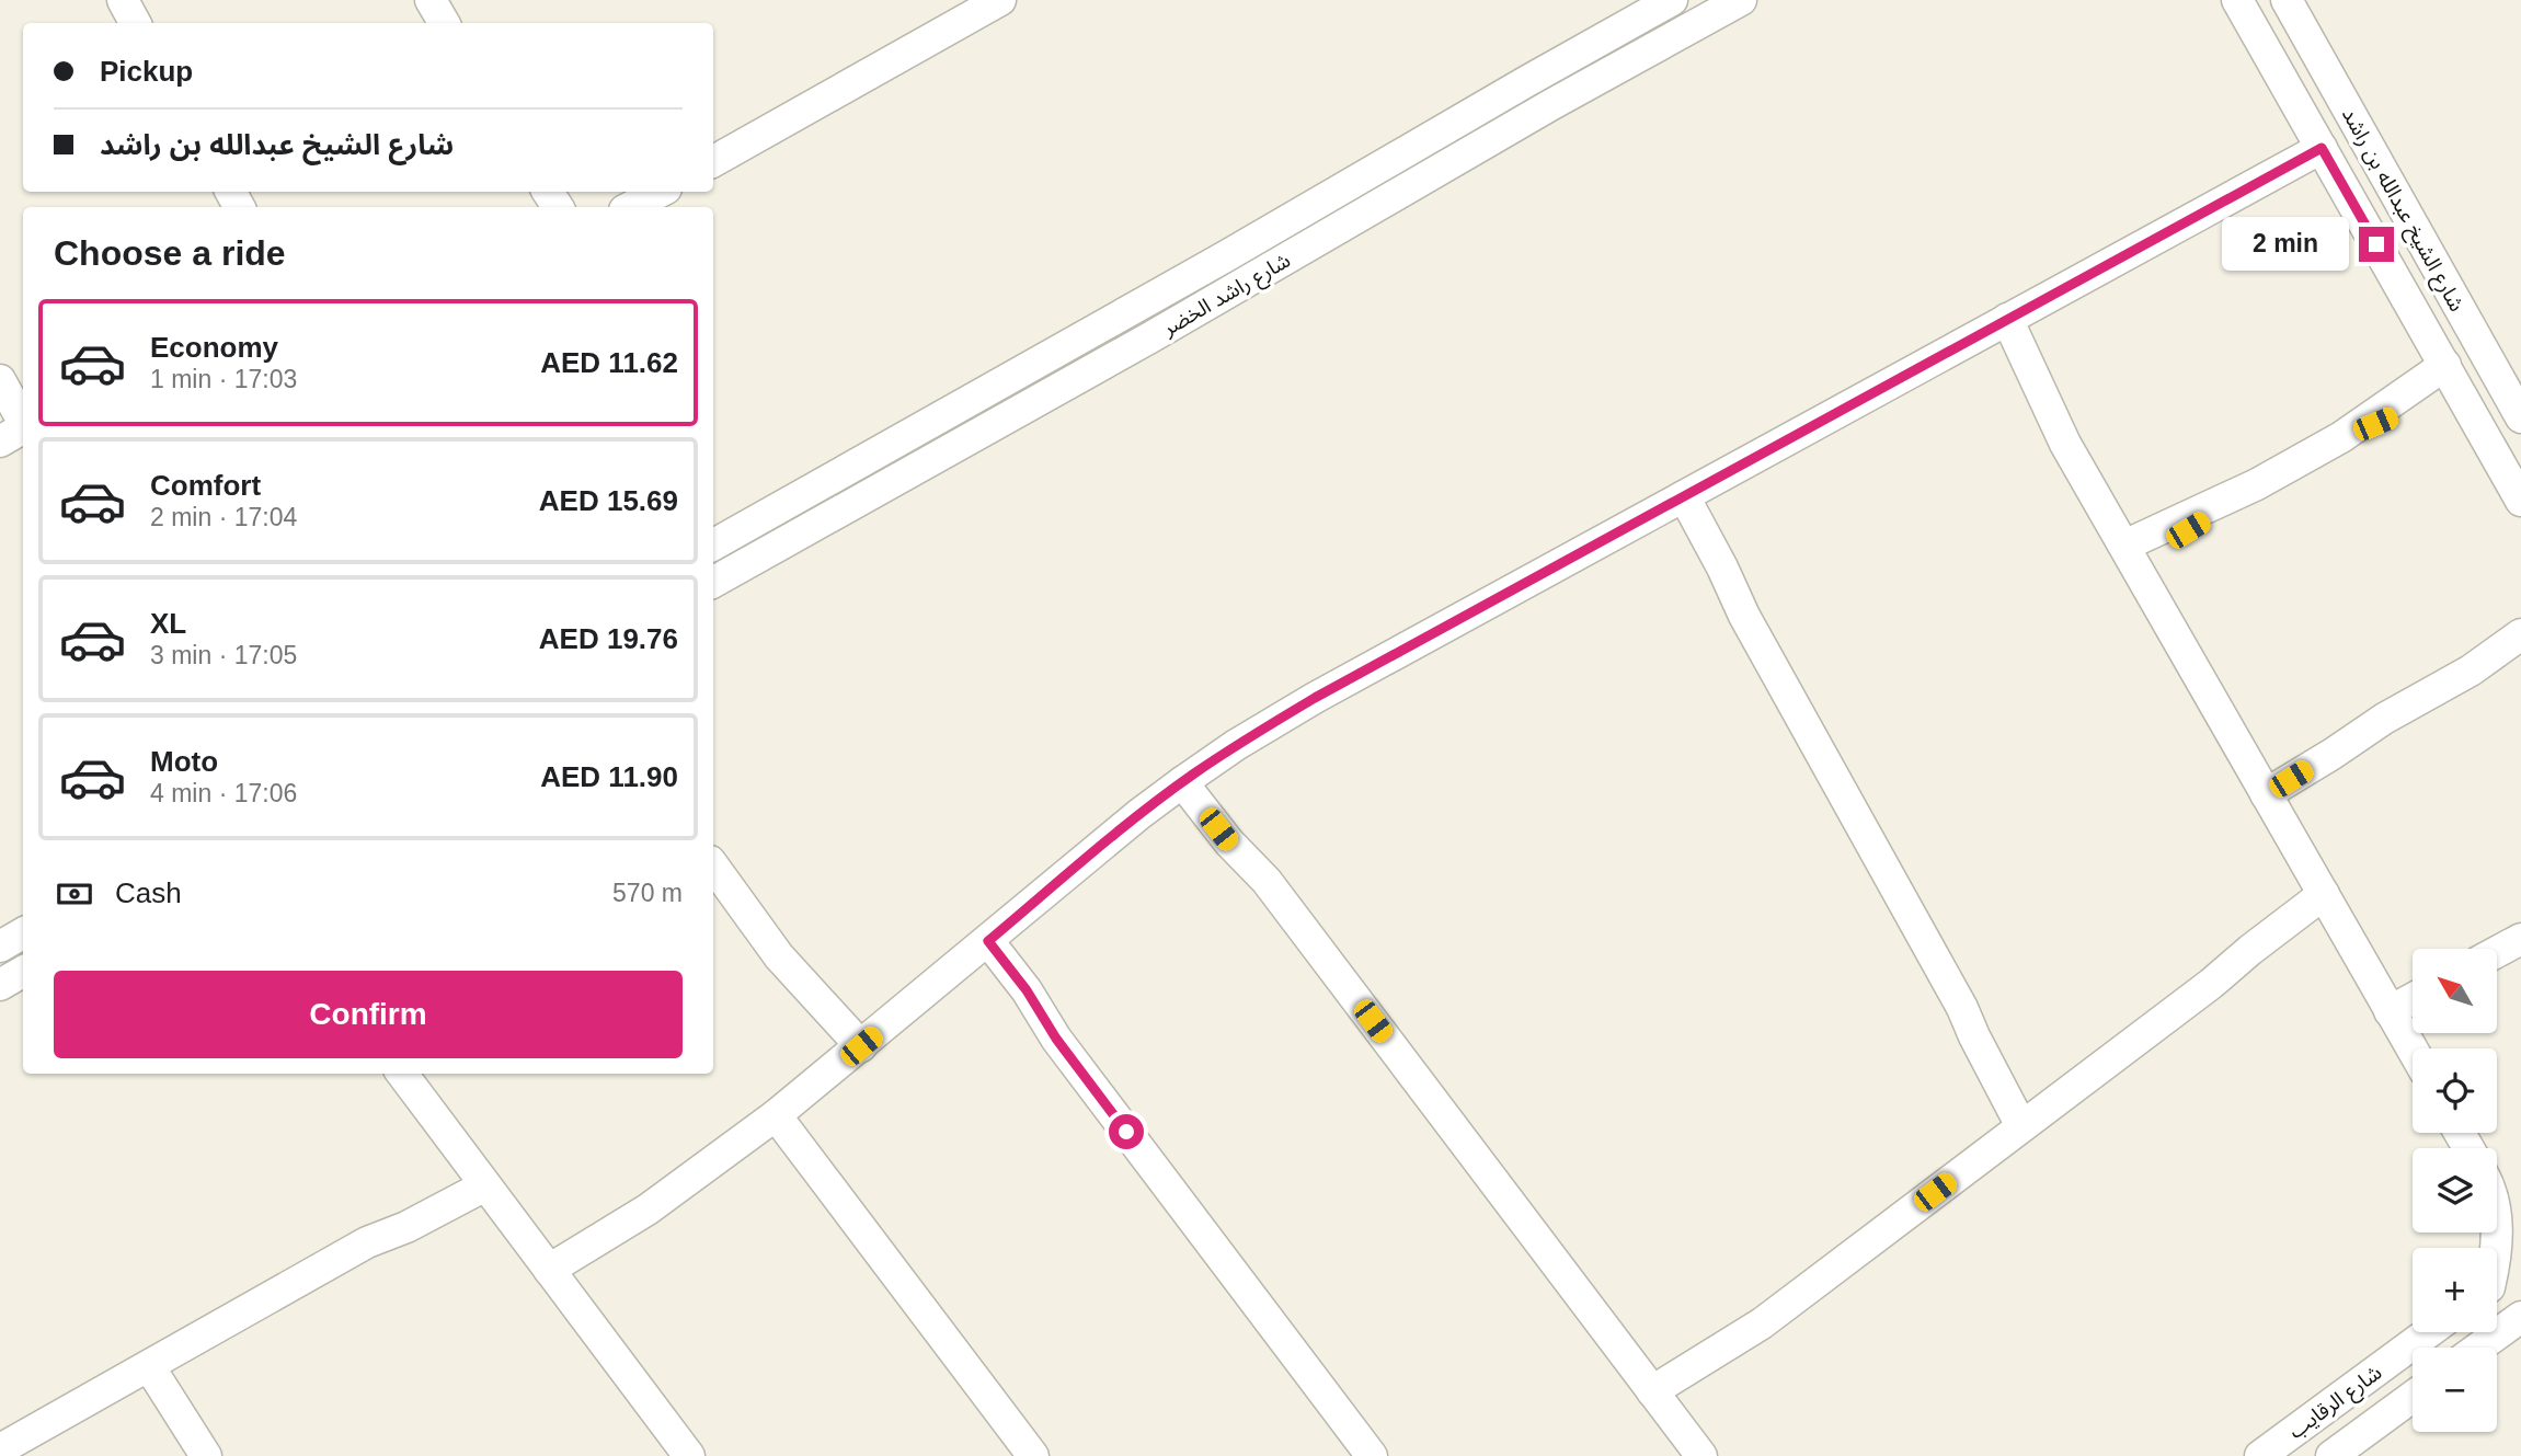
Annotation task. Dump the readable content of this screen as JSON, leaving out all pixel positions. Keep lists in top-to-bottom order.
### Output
{
  "streets": {
    "street": ["شارع الشيخ عبدالله بن راشد", "شارع راشد الخضر", "شارع الرقايب"]
  },
  "north": "top left",
  "page": {
    "banner": ["Pickup", "شارع الشيخ عبدالله بن راشد"],
    "heading": "Choose a ride",
    "bubble": "2 min",
    "list": [
      {
        "name": "Economy",
        "note": "1 min · 17:03",
        "value": "AED 11.62"
      },
      {
        "name": "Comfort",
        "note": "2 min · 17:04",
        "value": "AED 15.69"
      },
      {
        "name": "XL",
        "note": "3 min · 17:05",
        "value": "AED 19.76"
      },
      {
        "name": "Moto",
        "note": "4 min · 17:06",
        "value": "AED 11.90"
      }
    ],
    "pay": ["Cash", "570 m"],
    "map_buttons": ["+", "−"],
    "buttons": "Confirm"
  }
}
